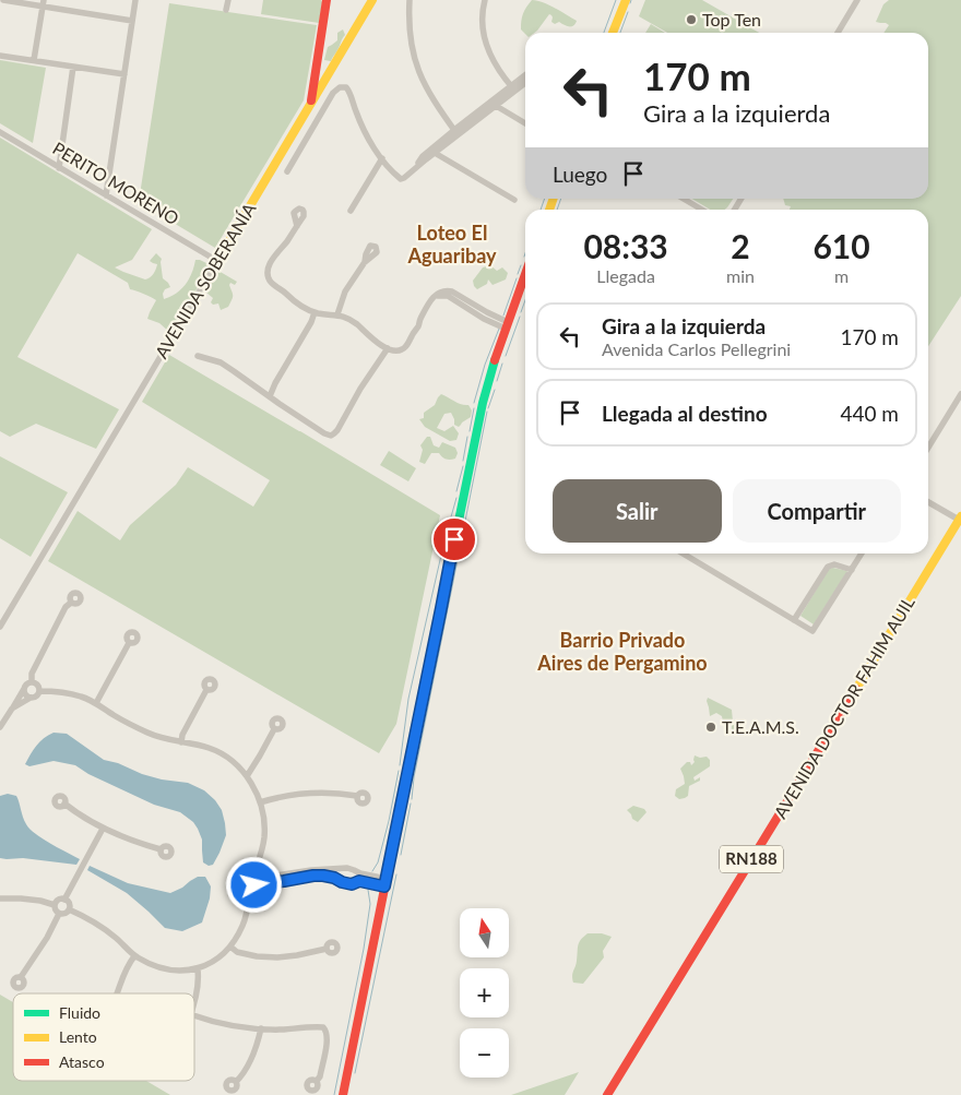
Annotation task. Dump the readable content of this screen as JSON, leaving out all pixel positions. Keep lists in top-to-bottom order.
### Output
{
  "streets": {
    "main road": ["AVENIDA SOBERANÍA", "AVENIDA DOCTOR FAHIM AUIL", "RN188"],
    "street": ["PERITO MORENO"]
  },
  "crossings": [
    ["PERITO MORENO", "AVENIDA SOBERANÍA"]
  ],
  "districts": ["Loteo El Aguaribay", "Barrio Privado Aires de Pergamino"],
  "places": ["Top Ten", "T.E.A.M.S."],
  "legend": ["Fluido", "Lento", "Atasco"],
  "north": "top",
  "page": {
    "turn": ["170 m", "Gira a la izquierda"],
    "then": "Luego",
    "eta": [
      "08:33",
      "Llegada",
      "2",
      "min",
      "610",
      "m"
    ],
    "list": [
      {
        "name": "Gira a la izquierda",
        "note": "Avenida Carlos Pellegrini",
        "value": "170 m"
      },
      {
        "name": "Llegada al destino",
        "value": "440 m"
      }
    ],
    "buttons": ["Salir", "Compartir"],
    "map_buttons": ["+", "−"]
  }
}
